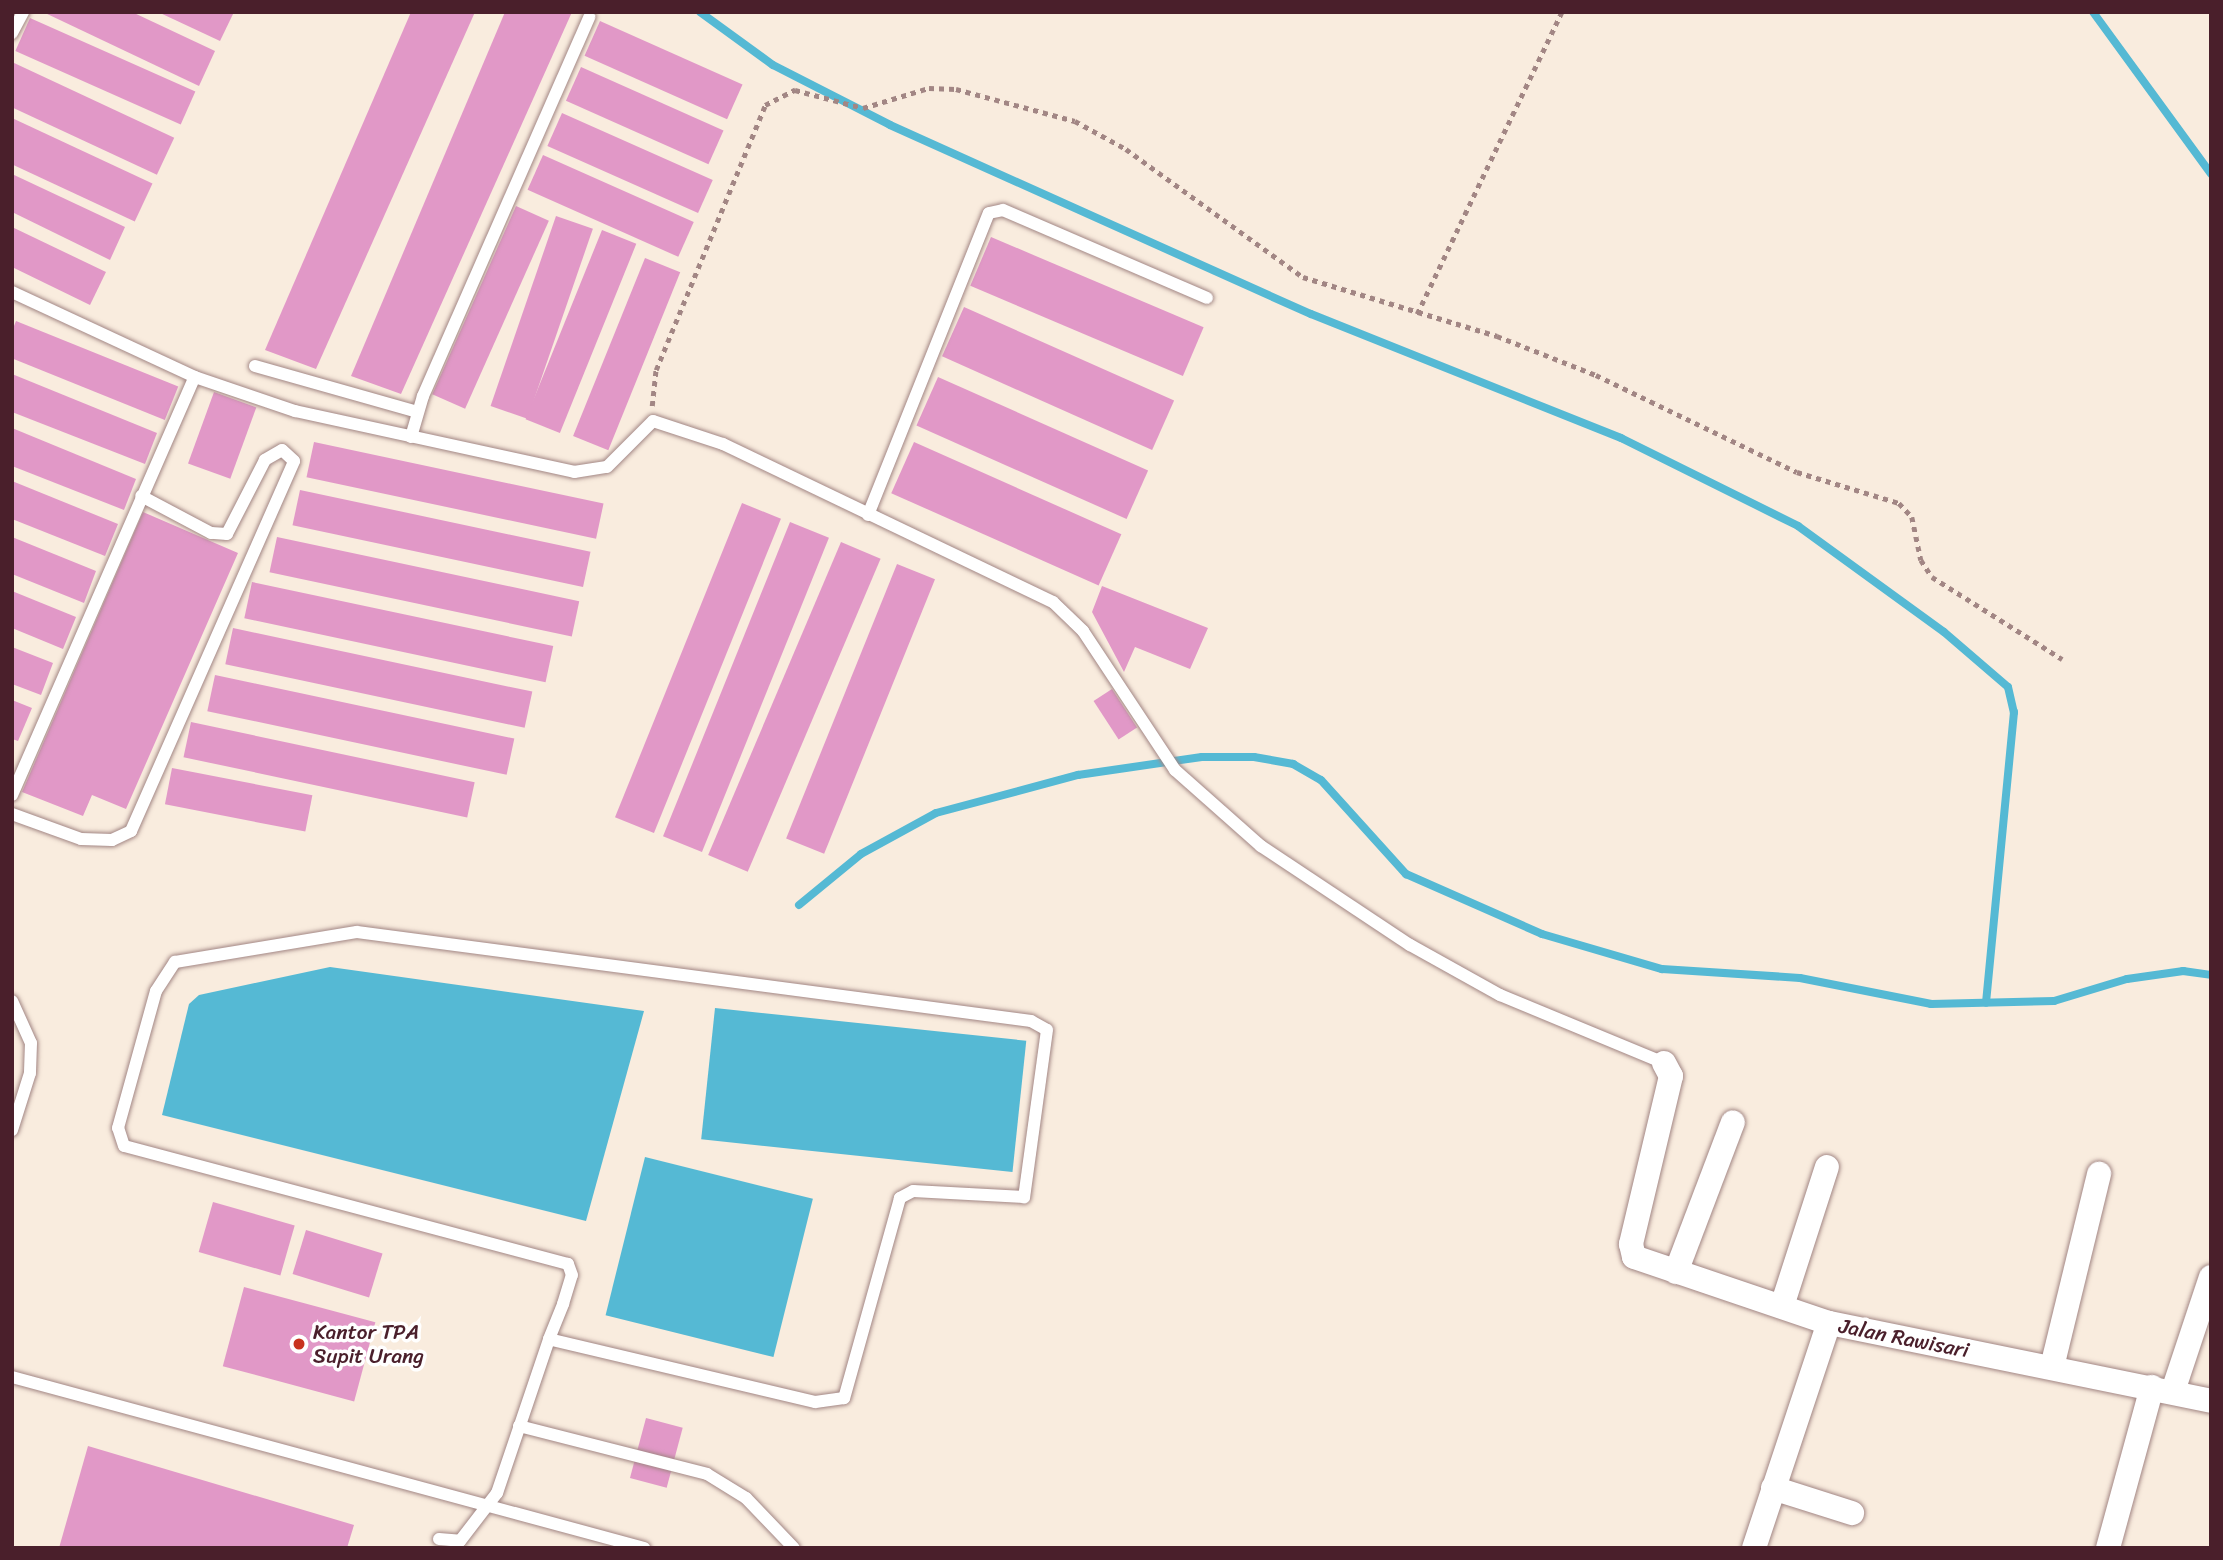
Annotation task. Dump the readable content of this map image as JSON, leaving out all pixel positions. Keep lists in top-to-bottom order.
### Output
{
  "streets": {
    "street": ["Jalan Rawisari"]
  },
  "places": ["Kantor TPA Supit Urang"]
}
